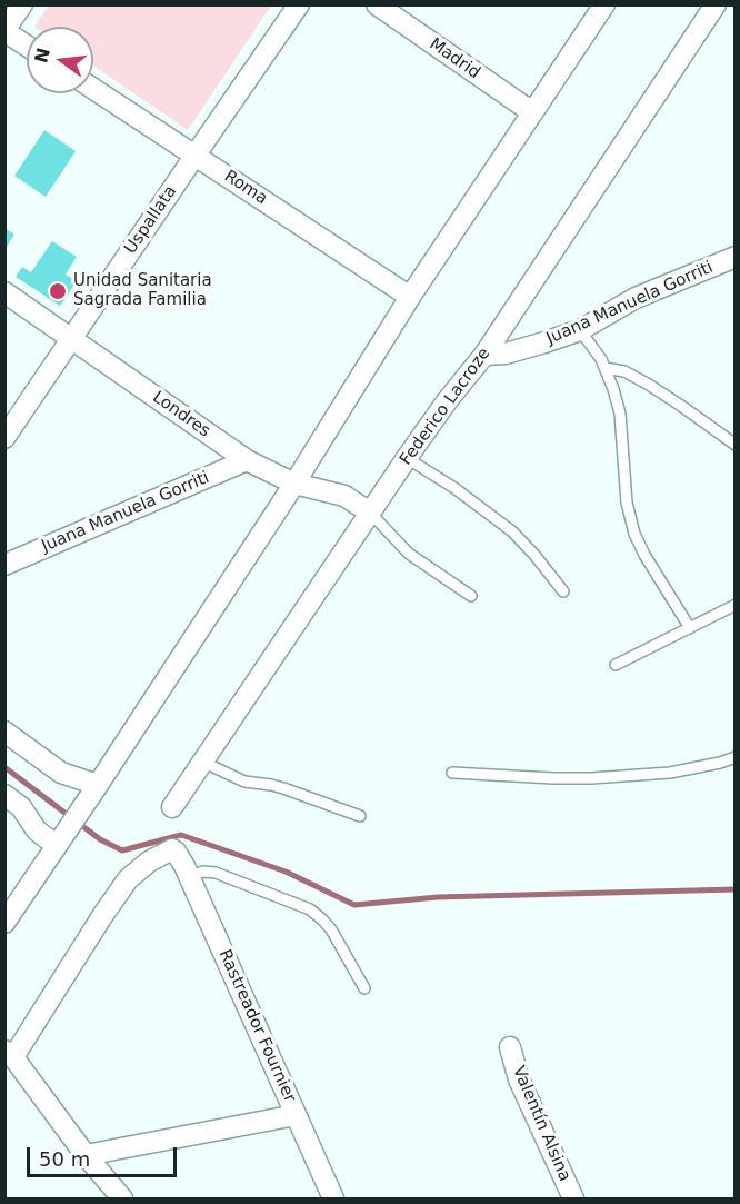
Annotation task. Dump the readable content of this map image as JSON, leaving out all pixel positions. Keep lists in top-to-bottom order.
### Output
{
  "streets": {
    "street": [
      "Madrid",
      "Roma",
      "Uspallata",
      "Juana Manuela Gorriti",
      "Federico Lacroze",
      "Londres",
      "Rastreador Fournier",
      "Valentín Alsina"
    ]
  },
  "crossings": [
    ["Roma", "Uspallata"],
    ["Uspallata", "Londres"],
    ["Juana Manuela Gorriti", "Federico Lacroze"],
    ["Juana Manuela Gorriti", "Londres"],
    ["Federico Lacroze", "Londres"]
  ],
  "places": ["Unidad Sanitaria Sagrada Familia"],
  "scale_bar": "50 m",
  "north": "left"
}
